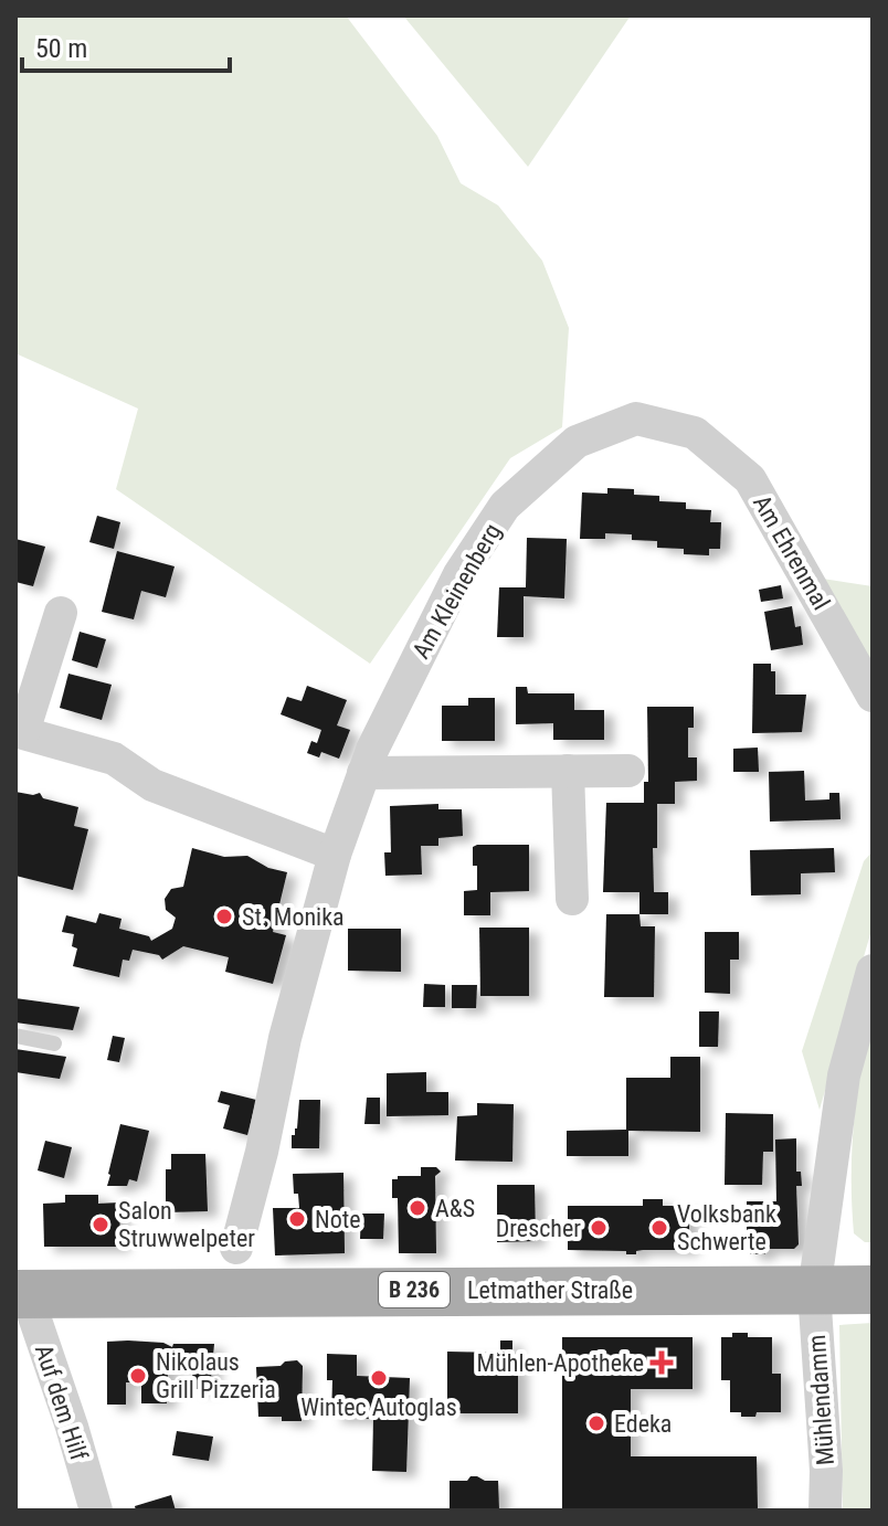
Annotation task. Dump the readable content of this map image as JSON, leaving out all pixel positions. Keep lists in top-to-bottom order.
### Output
{
  "streets": {
    "main road": ["B 236", "Letmather Straße"],
    "street": [
      "Am Ehrenmal",
      "Am Kleinenberg",
      "Mühlendamm",
      "Auf dem Hilf"
    ]
  },
  "crossings": [
    ["Am Ehrenmal", "Am Kleinenberg"],
    ["Letmather Straße", "Mühlendamm"],
    ["Letmather Straße", "Auf dem Hilf"]
  ],
  "places": {
    "other": [
      "St. Monika",
      "A&S",
      "Note",
      "Salon Struwwelpeter",
      "Drescher",
      "Volksbank Schwerte",
      "Nikolaus Grill Pizzeria",
      "Wintec Autoglas",
      "Edeka"
    ],
    "health": ["Mühlen-Apotheke"]
  },
  "scale_bar": "50 m"
}
